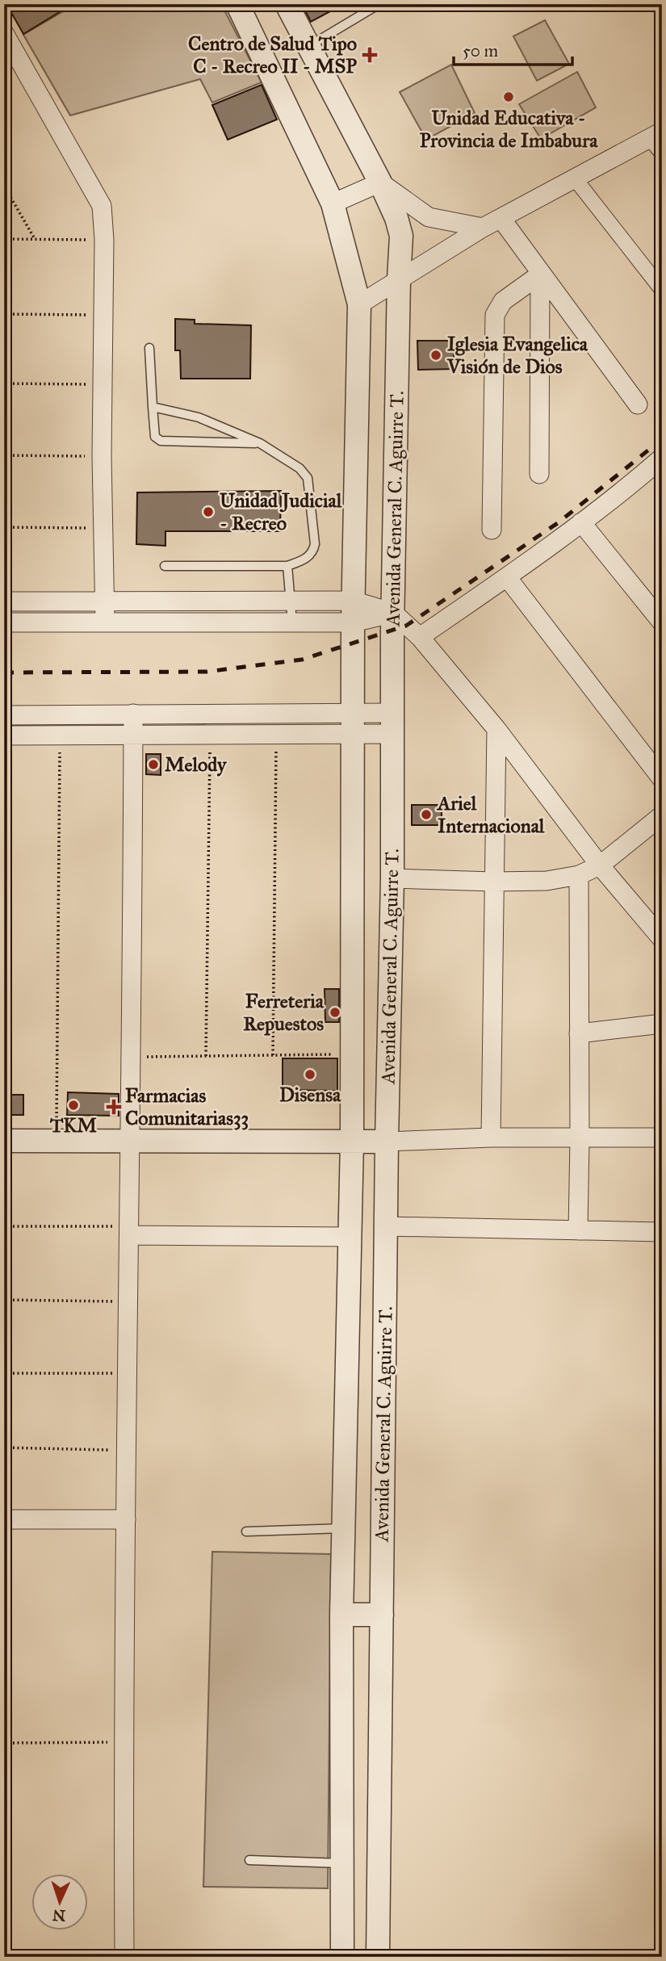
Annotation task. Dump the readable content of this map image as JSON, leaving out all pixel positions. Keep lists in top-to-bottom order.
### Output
{
  "streets": {
    "street": ["Avenida General C. Aguirre T."]
  },
  "places": {
    "health": ["Centro de Salud Tipo C - Recreo II - MSP", "Farmacias Comunitarias33"],
    "other": [
      "Unidad Educativa - Provincia de Imbabura",
      "Iglesia Evangelica Visión de Dios",
      "Unidad Judicial - Recreo",
      "Melody",
      "Ariel Internacional",
      "Ferreteria Repuestos",
      "Disensa",
      "TKM"
    ]
  },
  "scale_bar": "50 m",
  "north": "bottom"
}
